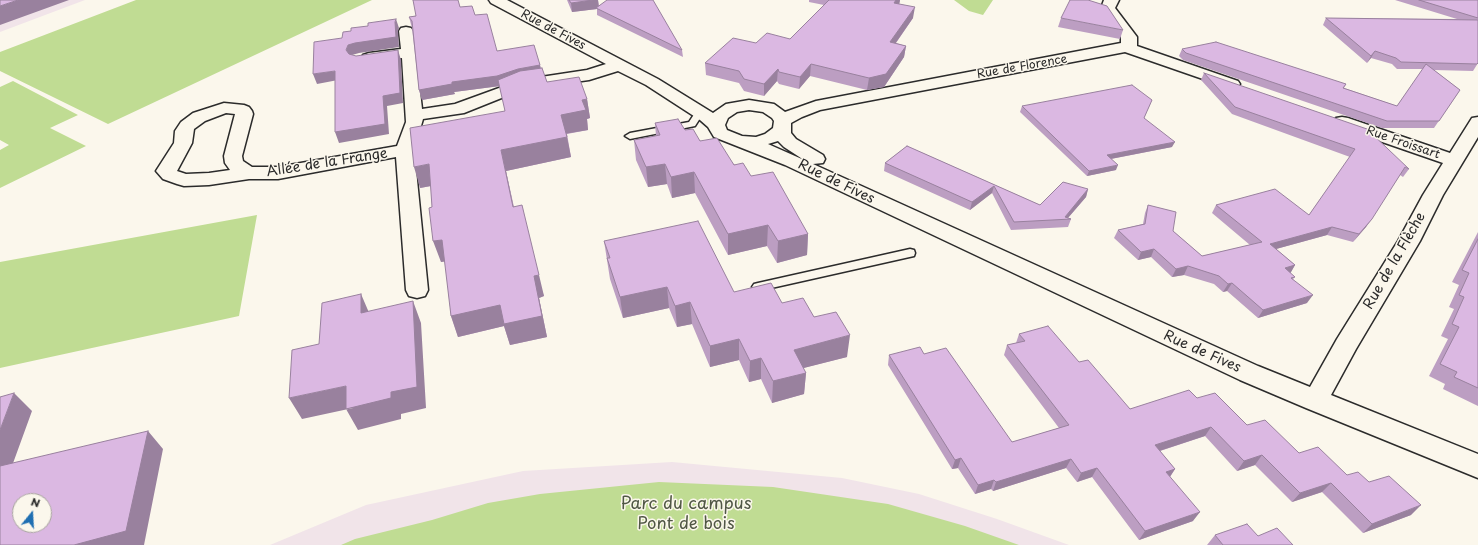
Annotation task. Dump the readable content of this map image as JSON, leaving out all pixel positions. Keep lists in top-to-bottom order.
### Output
{
  "streets": {
    "street": [
      "Rue de Fives",
      "Rue de Florence",
      "Rue Froissart",
      "Allée de la Frange",
      "Rue de la Flèche"
    ]
  },
  "crossings": [
    ["Rue de Fives", "Rue de Florence"],
    ["Rue de Fives", "Rue de la Flèche"],
    ["Rue Froissart", "Rue de la Flèche"]
  ],
  "parks": ["Parc du campus Pont de bois"],
  "north": "top"
}
